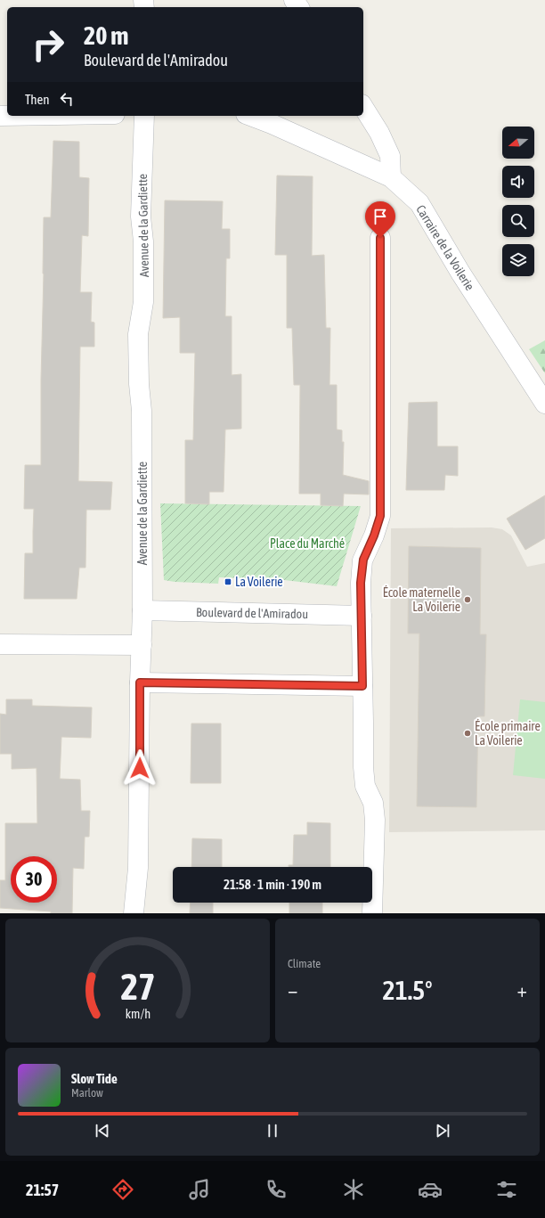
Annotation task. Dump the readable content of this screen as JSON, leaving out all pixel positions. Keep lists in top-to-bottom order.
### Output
{
  "streets": {
    "street": ["Avenue de la Gardiette", "Carraire de la Voilerie", "Boulevard de l'Amiradou"]
  },
  "crossings": [
    ["Avenue de la Gardiette", "Boulevard de l'Amiradou"]
  ],
  "parks": ["Place du Marché"],
  "places": {
    "transit": ["La Voilerie"],
    "other": ["École maternelle La Voilerie", "École primaire La Voilerie"]
  },
  "north": "left",
  "page": {
    "turn": ["20 m", "Boulevard de l'Amiradou"],
    "then": "Then",
    "limit": "30",
    "trip": "21:58 · 1 min · 190 m",
    "tile": "Climate",
    "heat": ["−", "21.5°", "+"],
    "song": ["Slow Tide", "Marlow"],
    "tabs": "21:57",
    "gauge": ["27", "km/h"]
  }
}
